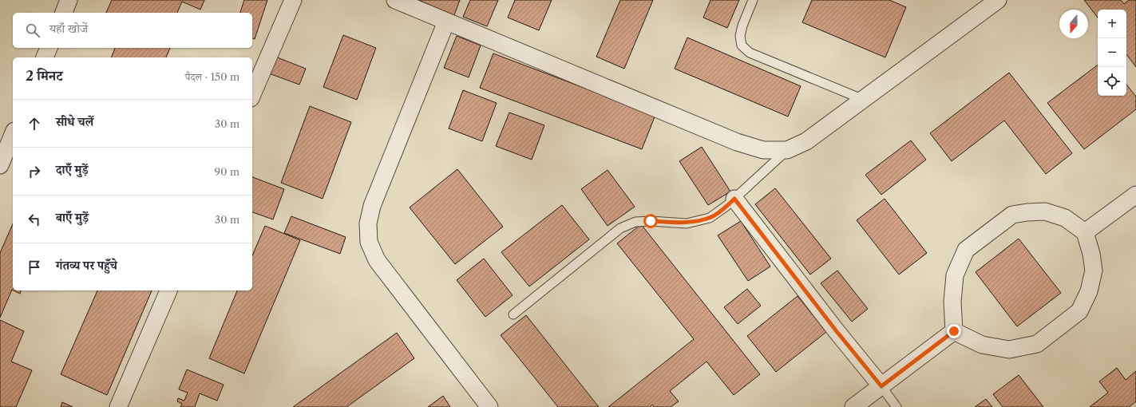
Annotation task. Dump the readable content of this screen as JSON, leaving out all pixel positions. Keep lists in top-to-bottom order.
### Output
{
  "north": "bottom",
  "page": {
    "map_buttons": ["+", "−"],
    "search": "यहाँ खोजें",
    "heading": ["2 मिनट", "पैदल · 150 m"],
    "list": [
      ["सीधे चलें", "30 m"],
      ["दाएँ मुड़ें", "90 m"],
      ["बाएँ मुड़ें", "30 m"],
      "गंतव्य पर पहुँचे"
    ]
  }
}
